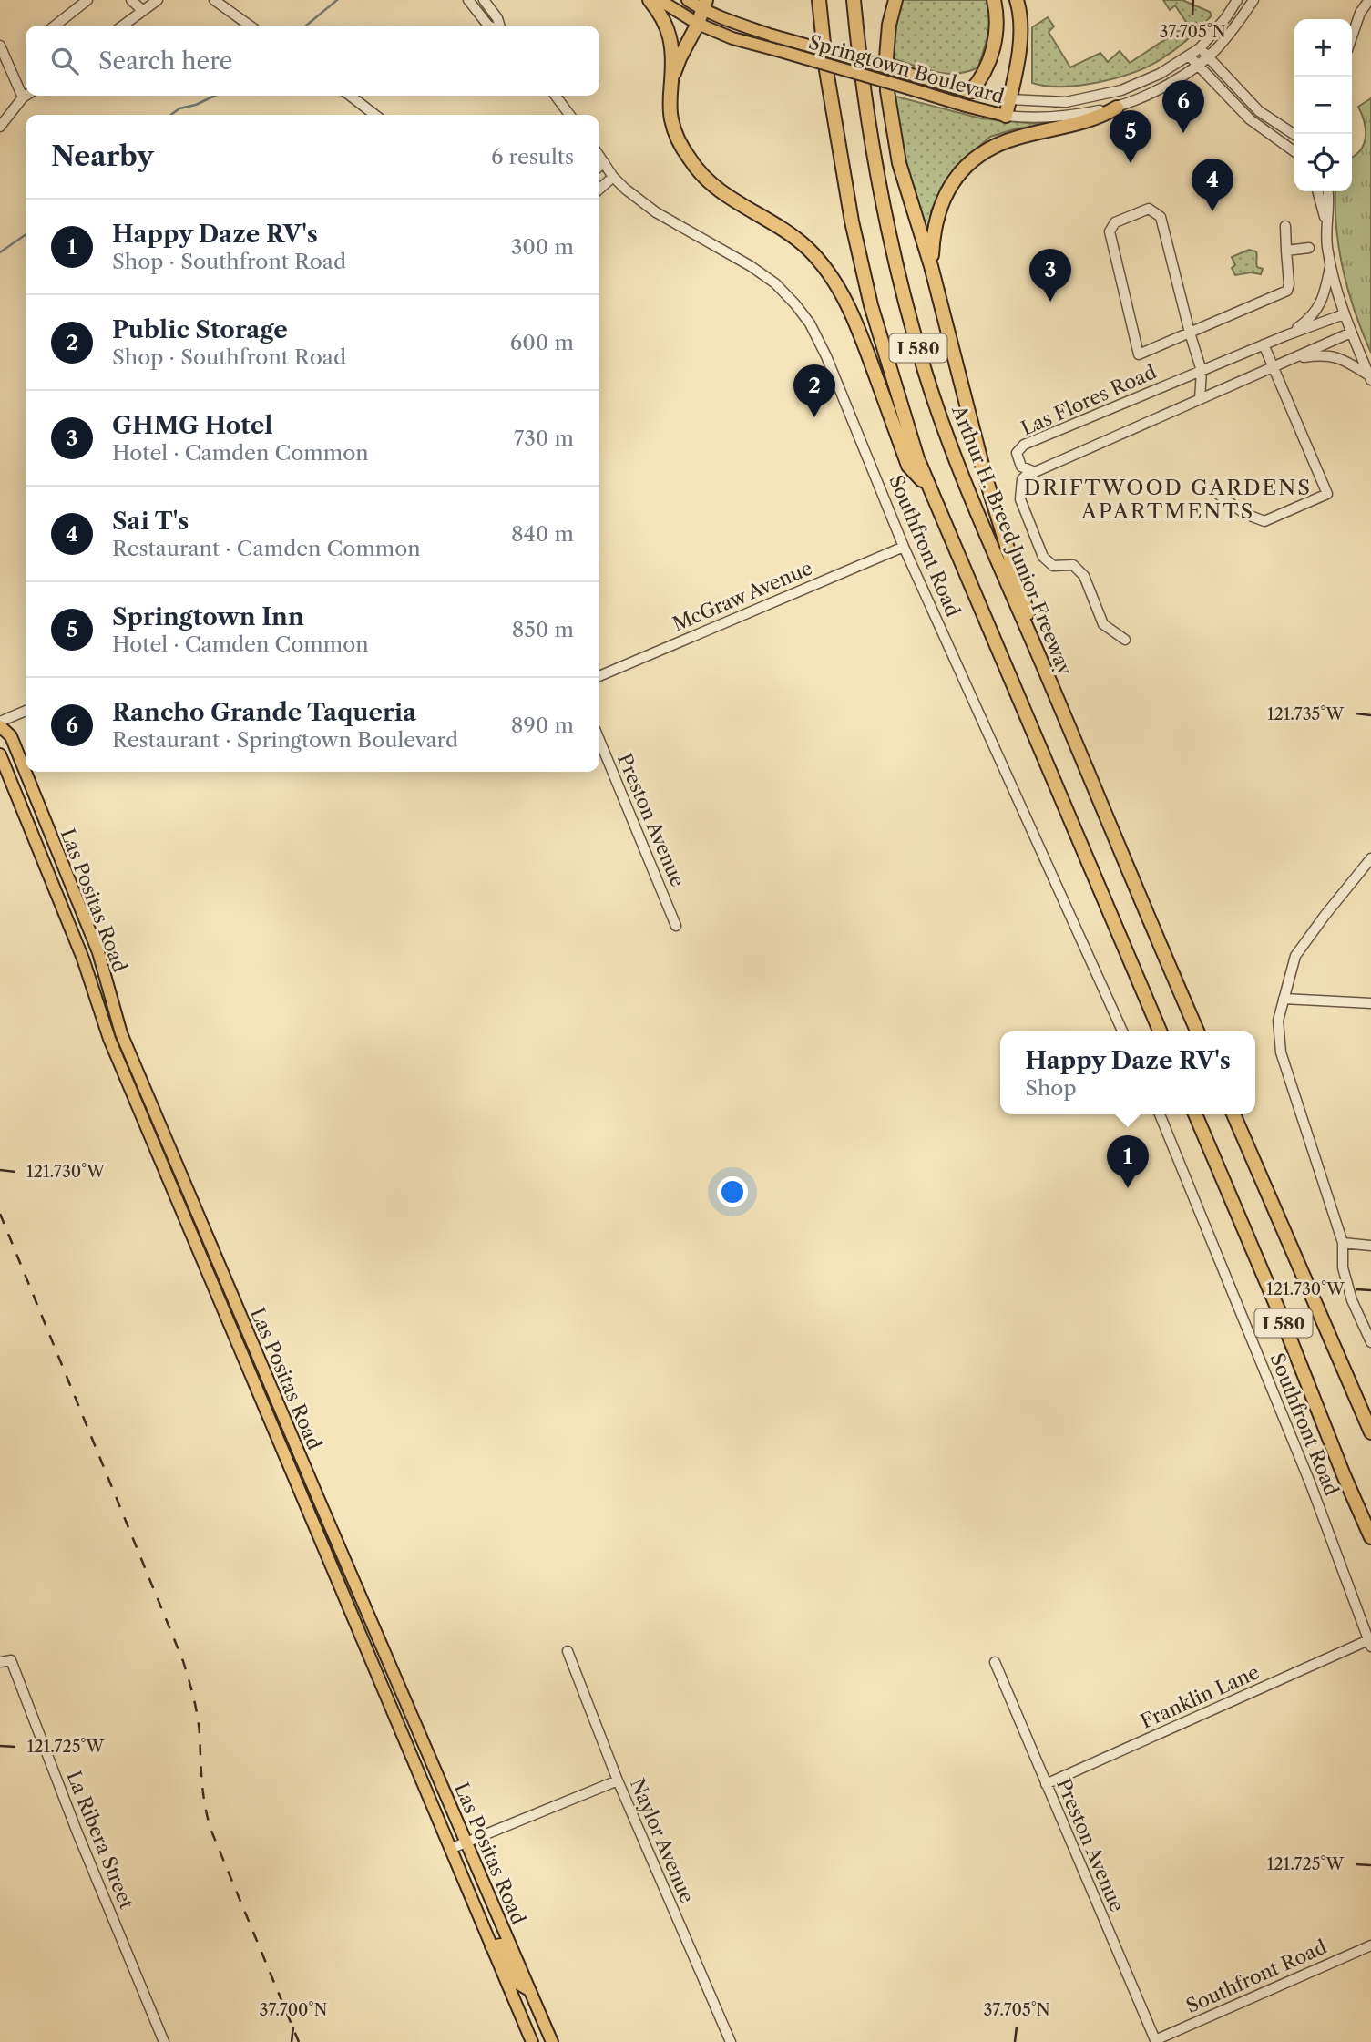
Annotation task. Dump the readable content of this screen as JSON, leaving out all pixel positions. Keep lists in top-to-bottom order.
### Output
{
  "streets": {
    "highway": ["I 580", "Arthur H. Breed Junior Freeway"],
    "main road": ["Springtown Boulevard", "Las Positas Road"],
    "street": [
      "Las Flores Road",
      "Southfront Road",
      "McGraw Avenue",
      "Preston Avenue",
      "Franklin Lane",
      "La Ribera Street",
      "Naylor Avenue"
    ]
  },
  "crossings": [
    ["Southfront Road", "McGraw Avenue"],
    ["Southfront Road", "Preston Avenue"],
    ["Southfront Road", "Franklin Lane"],
    ["Preston Avenue", "Franklin Lane"]
  ],
  "districts": ["DRIFTWOOD GARDENS APARTMENTS"],
  "page": {
    "map_buttons": ["+", "−"],
    "search": "Search here",
    "pins": [
      "6",
      "5",
      "4",
      "3",
      "2",
      "1"
    ],
    "heading": ["Nearby", "6 results"],
    "list": [
      {
        "mark": "1",
        "name": "Happy Daze RV's",
        "note": "Shop · Southfront Road",
        "value": "300 m"
      },
      {
        "mark": "2",
        "name": "Public Storage",
        "note": "Shop · Southfront Road",
        "value": "600 m"
      },
      {
        "mark": "3",
        "name": "GHMG Hotel",
        "note": "Hotel · Camden Common",
        "value": "730 m"
      },
      {
        "mark": "4",
        "name": "Sai T's",
        "note": "Restaurant · Camden Common",
        "value": "840 m"
      },
      {
        "mark": "5",
        "name": "Springtown Inn",
        "note": "Hotel · Camden Common",
        "value": "850 m"
      },
      {
        "mark": "6",
        "name": "Rancho Grande Taqueria",
        "note": "Restaurant · Springtown Boulevard",
        "value": "890 m"
      }
    ],
    "popup": ["Happy Daze RV's", "Shop"]
  },
  "coordinates": [
    "37.705°N",
    "121.735°W",
    "121.730°W",
    "121.725°W",
    "37.700°N"
  ]
}
